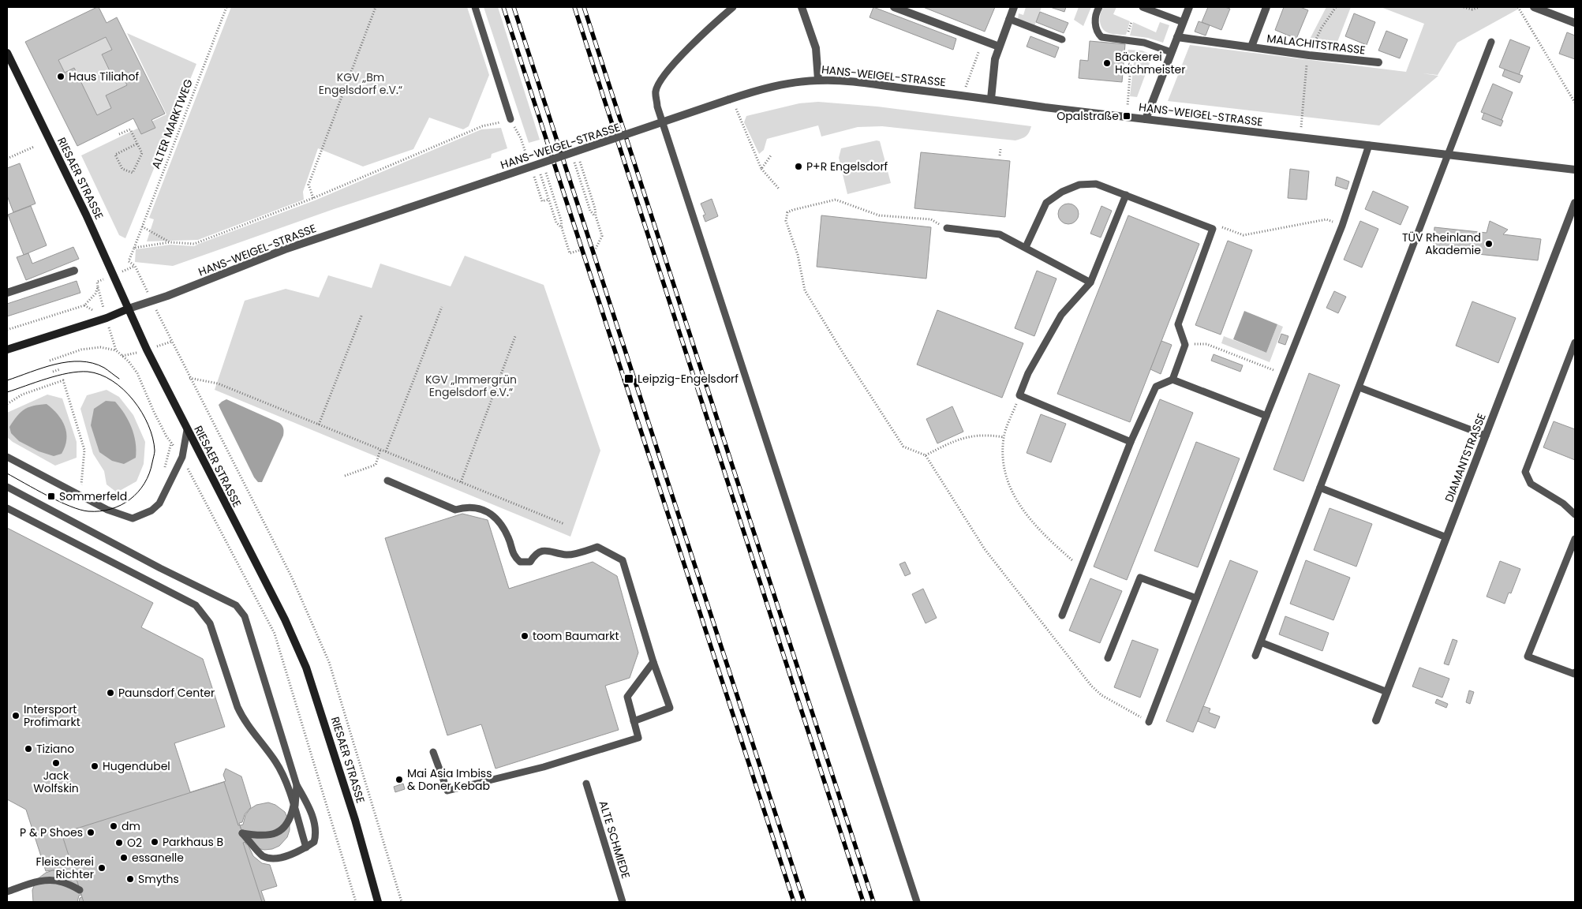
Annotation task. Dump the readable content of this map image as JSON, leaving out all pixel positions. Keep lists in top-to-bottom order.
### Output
{
  "streets": {
    "main road": ["RIESAER STRASSE"],
    "street": ["MALACHITSTRASSE", "HANS-WEIGEL-STRASSE", "DIAMANTSTRASSE"],
    "lane": ["ALTE SCHMIEDE"],
    "path": ["ALTER MARKTWEG"]
  },
  "crossings": [
    ["HANS-WEIGEL-STRASSE", "ALTER MARKTWEG"],
    ["HANS-WEIGEL-STRASSE", "RIESAER STRASSE"]
  ],
  "parks": ["KGV „Bm Engelsdorf e.V.“", "KGV „Immergrün Engelsdorf e.V.“"],
  "places": {
    "other": [
      "Bäckerei Hachmeister",
      "Haus Tiliahof",
      "P+R Engelsdorf",
      "TÜV Rheinland Akademie",
      "toom Baumarkt",
      "Paunsdorf Center",
      "Intersport Profimarkt",
      "Tiziano",
      "Jack Wolfskin",
      "Hugendubel",
      "Mai Asia Imbiss & Doner Kebab",
      "dm",
      "P & P Shoes",
      "Parkhaus B",
      "O2",
      "essanelle",
      "Fleischerei Richter",
      "Smyths"
    ],
    "transit": ["Opalstraße", "Leipzig-Engelsdorf", "Sommerfeld"]
  }
}
